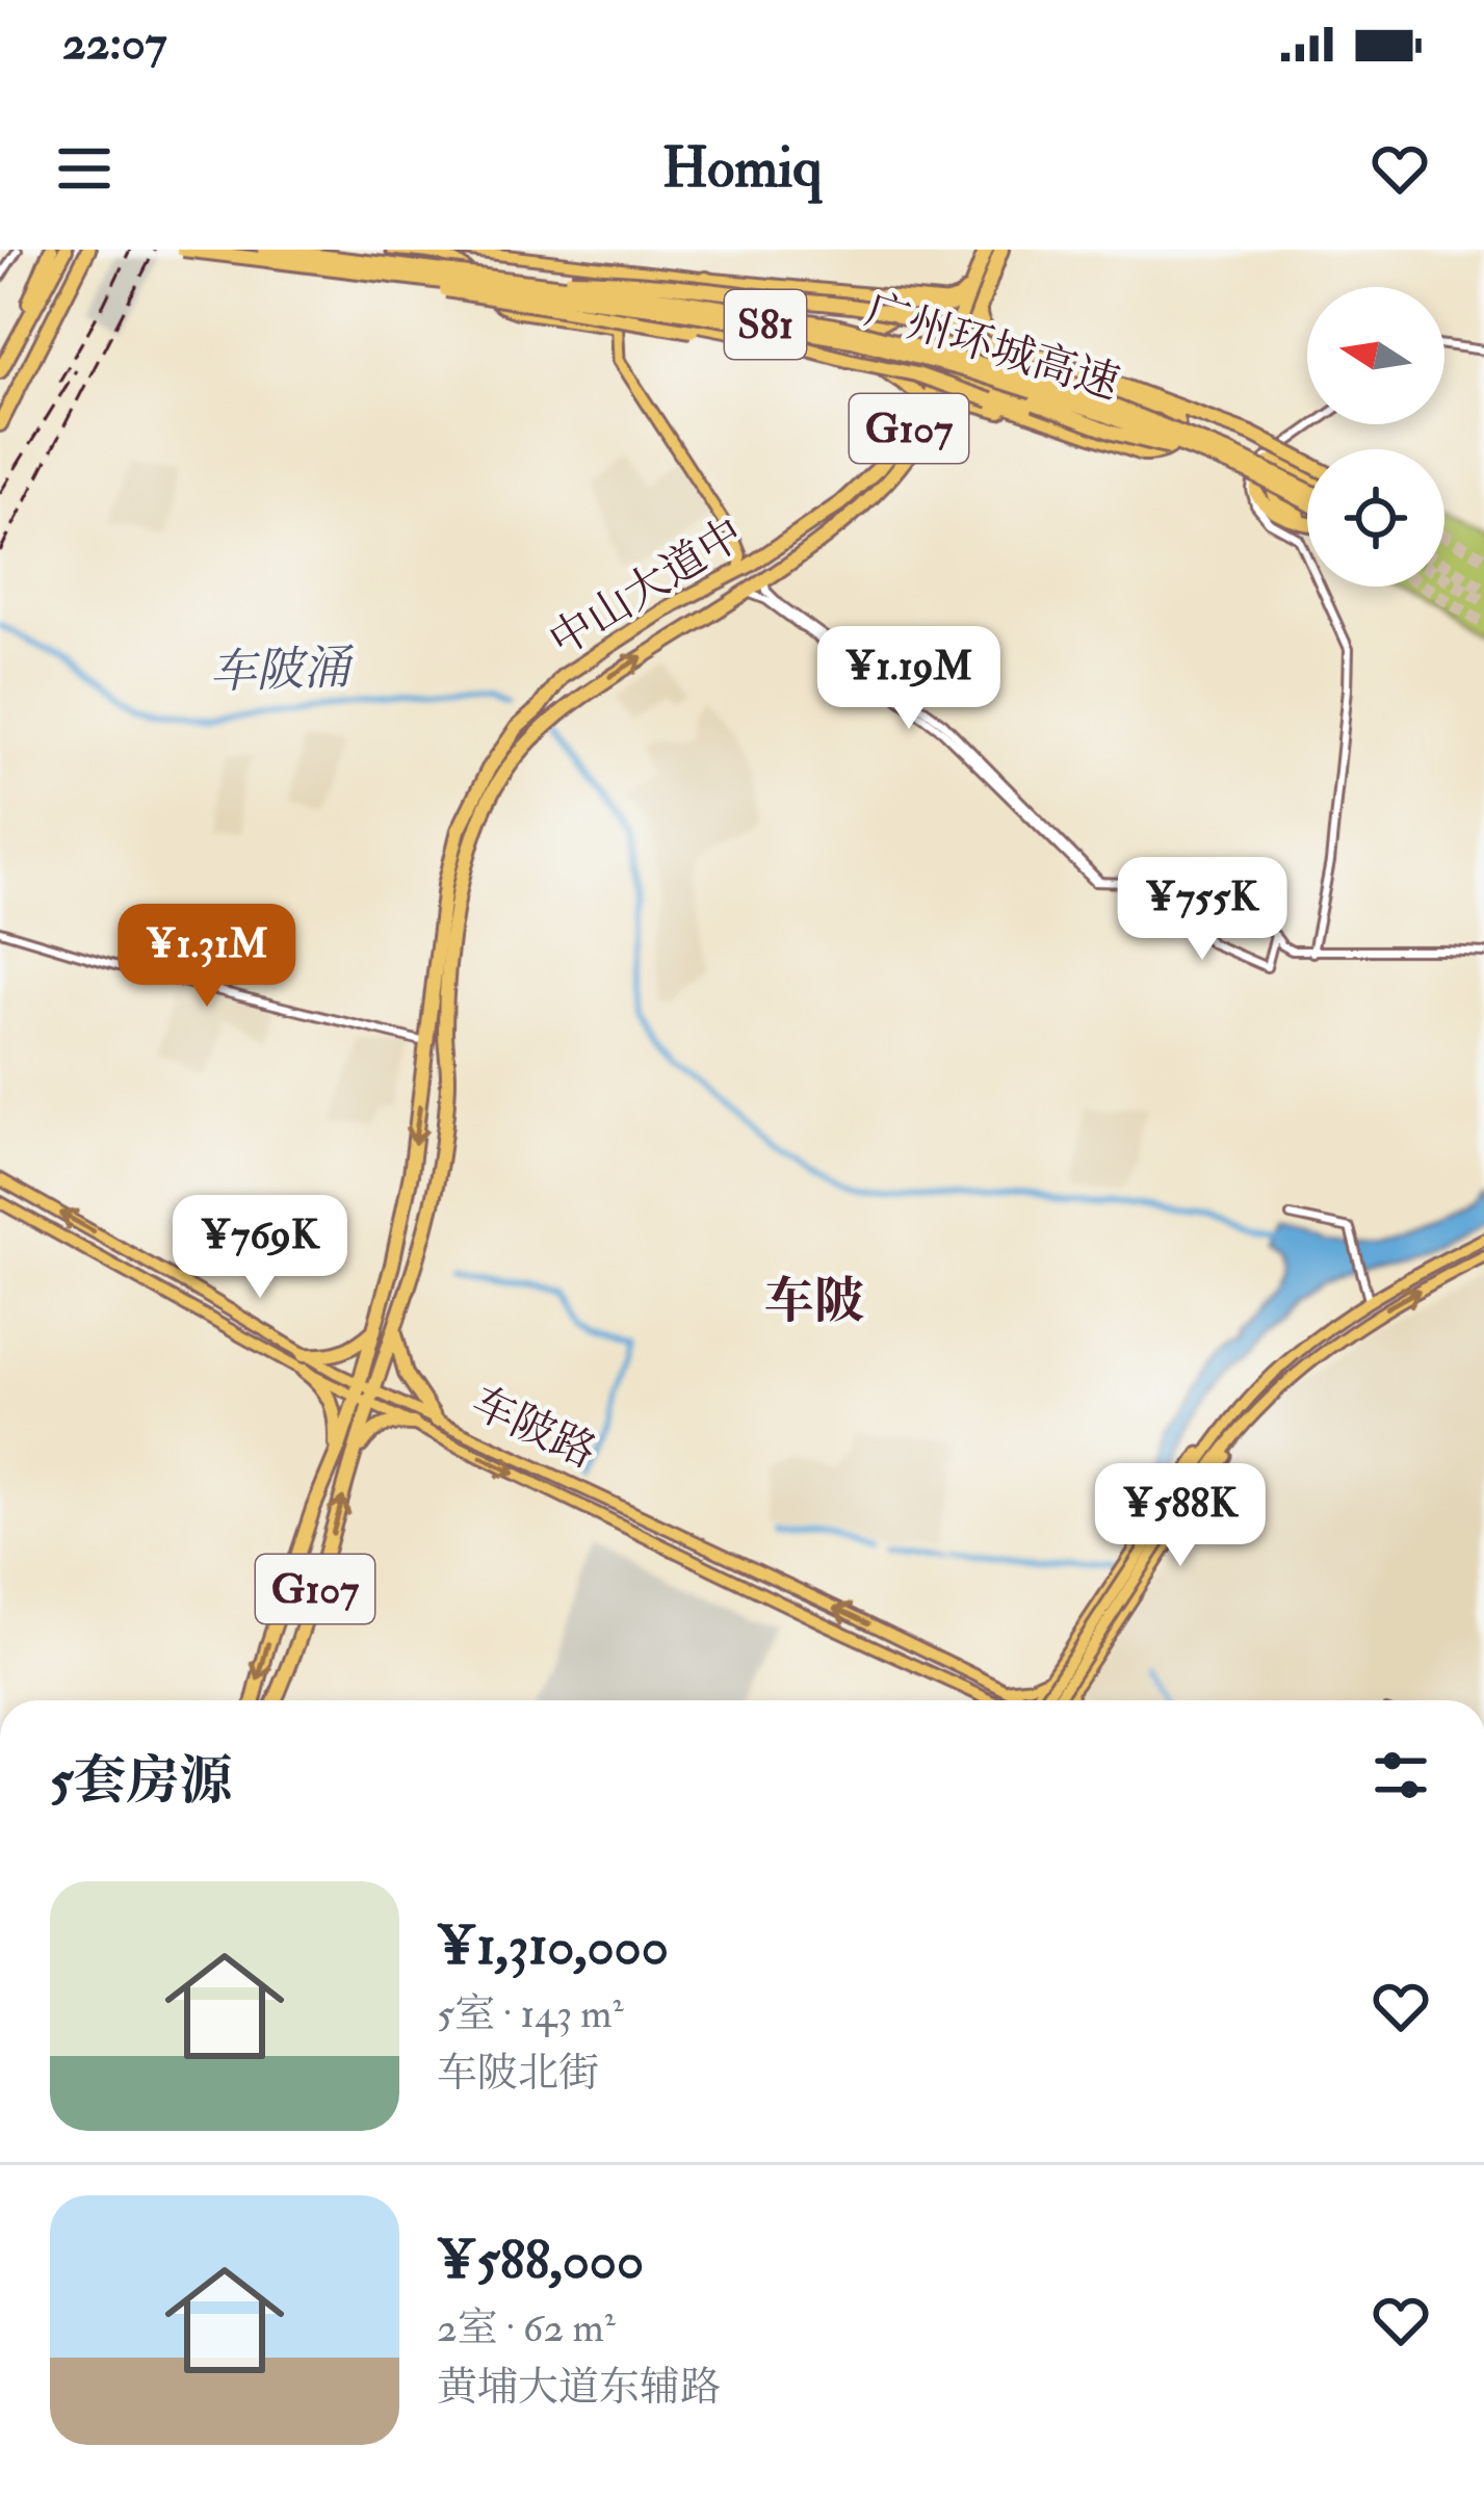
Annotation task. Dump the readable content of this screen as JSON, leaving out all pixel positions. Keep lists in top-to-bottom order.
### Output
{
  "streets": {
    "highway": [
      "S81",
      "广州环城高速",
      "G107",
      "中山大道中"
    ],
    "main road": ["车陂路"]
  },
  "crossings": [
    ["G107", "中山大道中"],
    ["G107", "车陂路"],
    ["中山大道中", "车陂路"]
  ],
  "districts": ["车陂"],
  "water": ["车陂涌"],
  "north": "left",
  "page": {
    "status": "22:07",
    "header": "Homiq",
    "price": [
      "¥1.19M",
      "¥755K",
      "¥1.31M",
      "¥769K",
      "¥588K"
    ],
    "heading": "5套房源",
    "list": [
      {
        "name": "¥1,310,000",
        "note": "5室 · 143 m² · 车陂北街"
      },
      {
        "name": "¥588,000",
        "note": "2室 · 62 m² · 黄埔大道东辅路"
      }
    ]
  }
}
